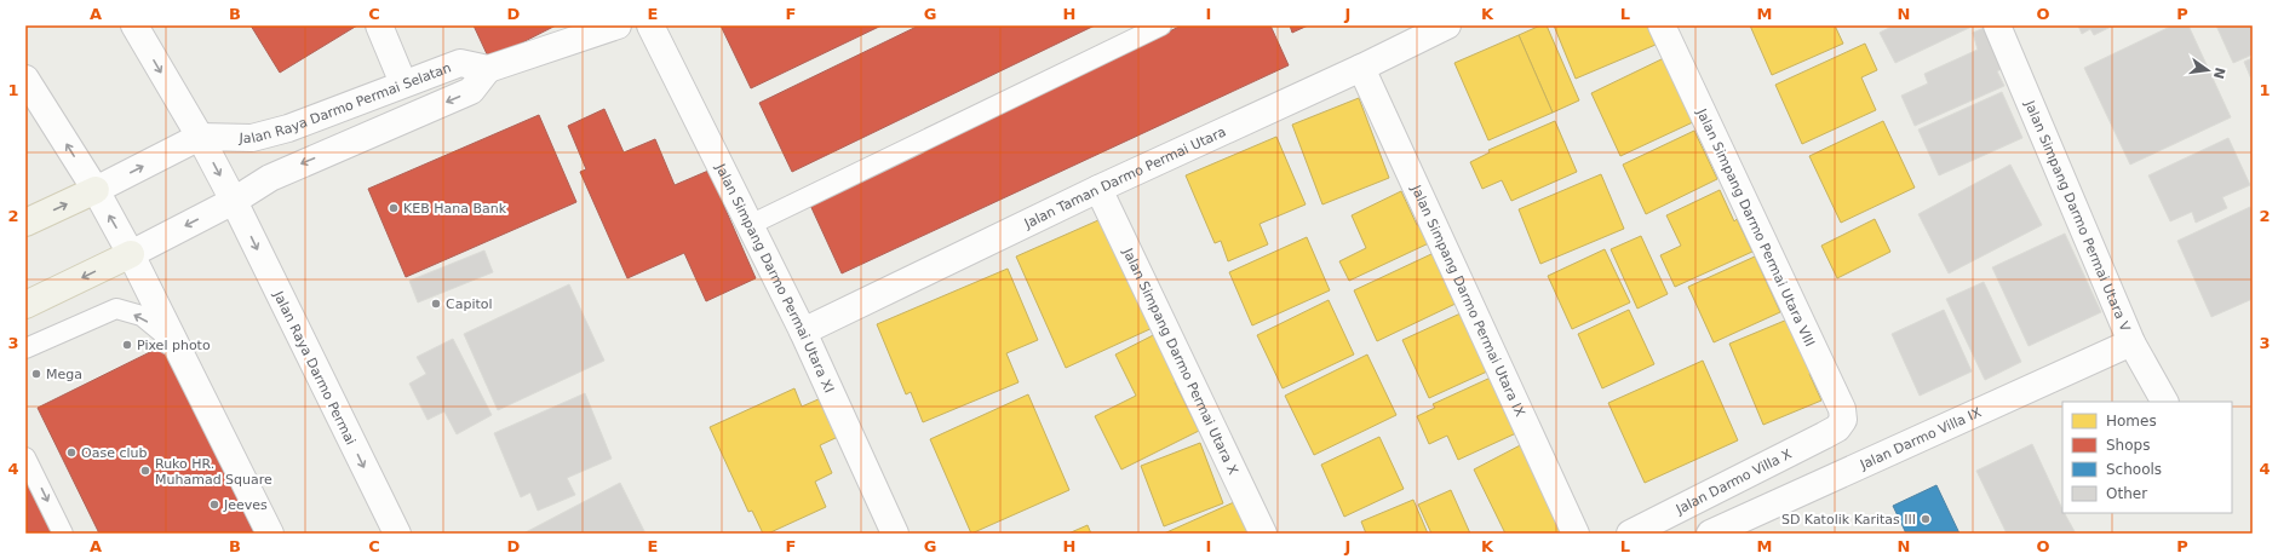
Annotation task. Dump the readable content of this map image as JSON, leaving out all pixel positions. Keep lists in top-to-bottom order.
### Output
{
  "streets": {
    "street": [
      "Jalan Raya Darmo Permai Selatan",
      "Jalan Taman Darmo Permai Utara",
      "Jalan Simpang Darmo Permai Utara V",
      "Jalan Simpang Darmo Permai Utara VIII",
      "Jalan Simpang Darmo Permai Utara XI",
      "Jalan Simpang Darmo Permai Utara IX",
      "Jalan Simpang Darmo Permai Utara X",
      "Jalan Raya Darmo Permai",
      "Jalan Darmo Villa IX",
      "Jalan Darmo Villa X"
    ]
  },
  "crossings": [
    ["Jalan Raya Darmo Permai Selatan", "Jalan Raya Darmo Permai"],
    ["Jalan Taman Darmo Permai Utara", "Jalan Simpang Darmo Permai Utara XI"],
    ["Jalan Taman Darmo Permai Utara", "Jalan Simpang Darmo Permai Utara IX"],
    ["Jalan Taman Darmo Permai Utara", "Jalan Simpang Darmo Permai Utara X"],
    ["Jalan Simpang Darmo Permai Utara V", "Jalan Darmo Villa IX"],
    ["Jalan Simpang Darmo Permai Utara VIII", "Jalan Darmo Villa X"]
  ],
  "places": [
    "KEB Hana Bank",
    "Capitol",
    "Pixel photo",
    "Mega",
    "Oase club",
    "Ruko HR. Muhamad Square",
    "Jeeves",
    "SD Katolik Karitas III"
  ],
  "legend": [
    "Homes",
    "Shops",
    "Schools",
    "Other"
  ],
  "north": "right",
  "grid": {
    "columns": [
      "A",
      "B",
      "C",
      "D",
      "E",
      "F",
      "G",
      "H",
      "I",
      "J",
      "K",
      "L",
      "M",
      "N",
      "O",
      "P"
    ],
    "rows": [
      "1",
      "2",
      "3",
      "4"
    ]
  }
}
